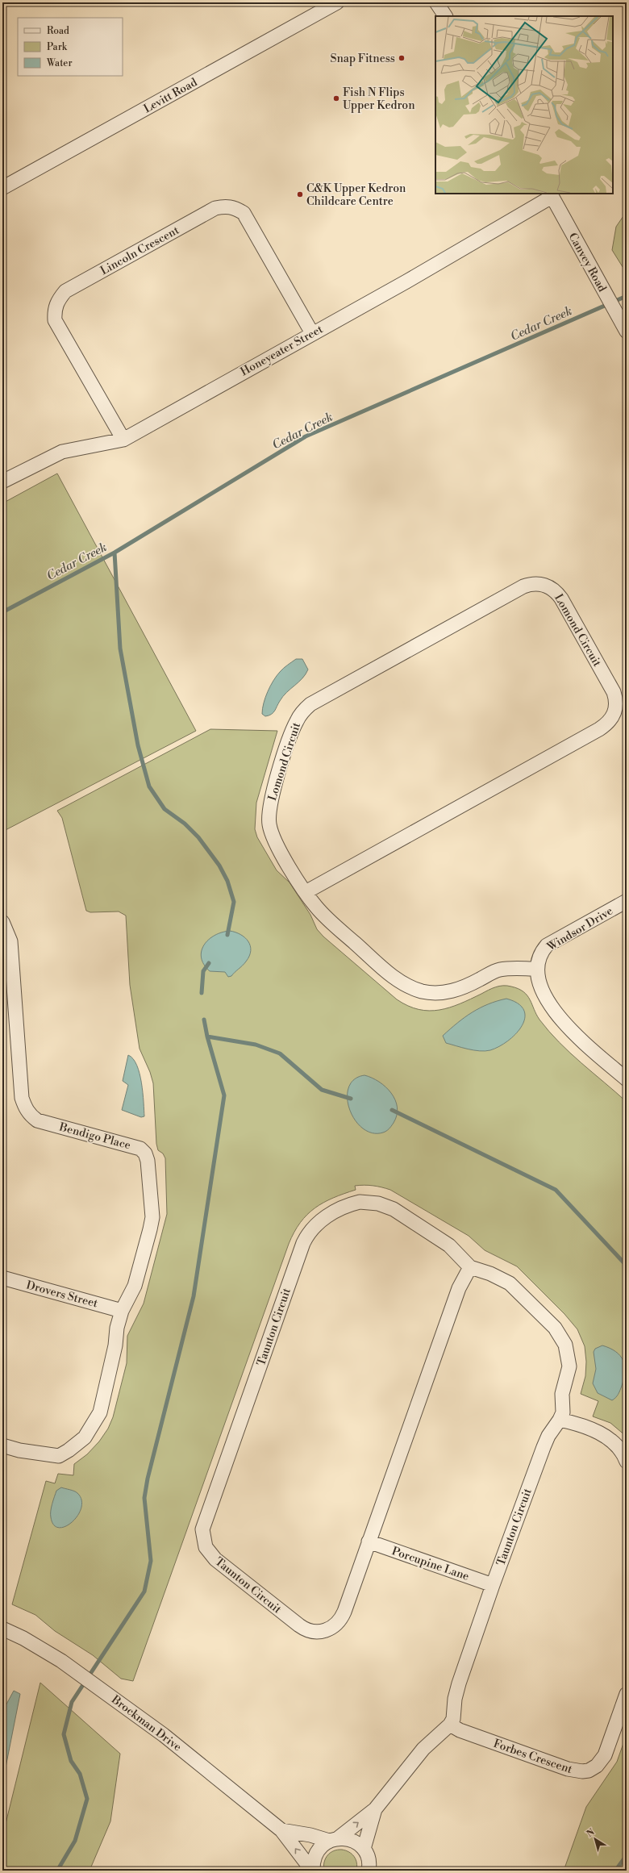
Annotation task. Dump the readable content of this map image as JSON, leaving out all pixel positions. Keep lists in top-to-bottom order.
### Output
{
  "streets": {
    "street": [
      "Levitt Road",
      "Lincoln Crescent",
      "Canvey Road",
      "Honeyeater Street",
      "Lomond Circuit",
      "Windsor Drive",
      "Bendigo Place",
      "Drovers Street",
      "Taunton Circuit",
      "Porcupine Lane",
      "Brockman Drive",
      "Forbes Crescent"
    ]
  },
  "crossings": [
    ["Lincoln Crescent", "Honeyeater Street"],
    ["Canvey Road", "Honeyeater Street"],
    ["Lomond Circuit", "Windsor Drive"],
    ["Bendigo Place", "Drovers Street"],
    ["Taunton Circuit", "Porcupine Lane"],
    ["Taunton Circuit", "Forbes Crescent"]
  ],
  "water": ["Cedar Creek"],
  "places": ["Snap Fitness", "Fish N Flips Upper Kedron", "C&K Upper Kedron Childcare Centre"],
  "legend": ["Road", "Park", "Water"],
  "north": "top left"
}
